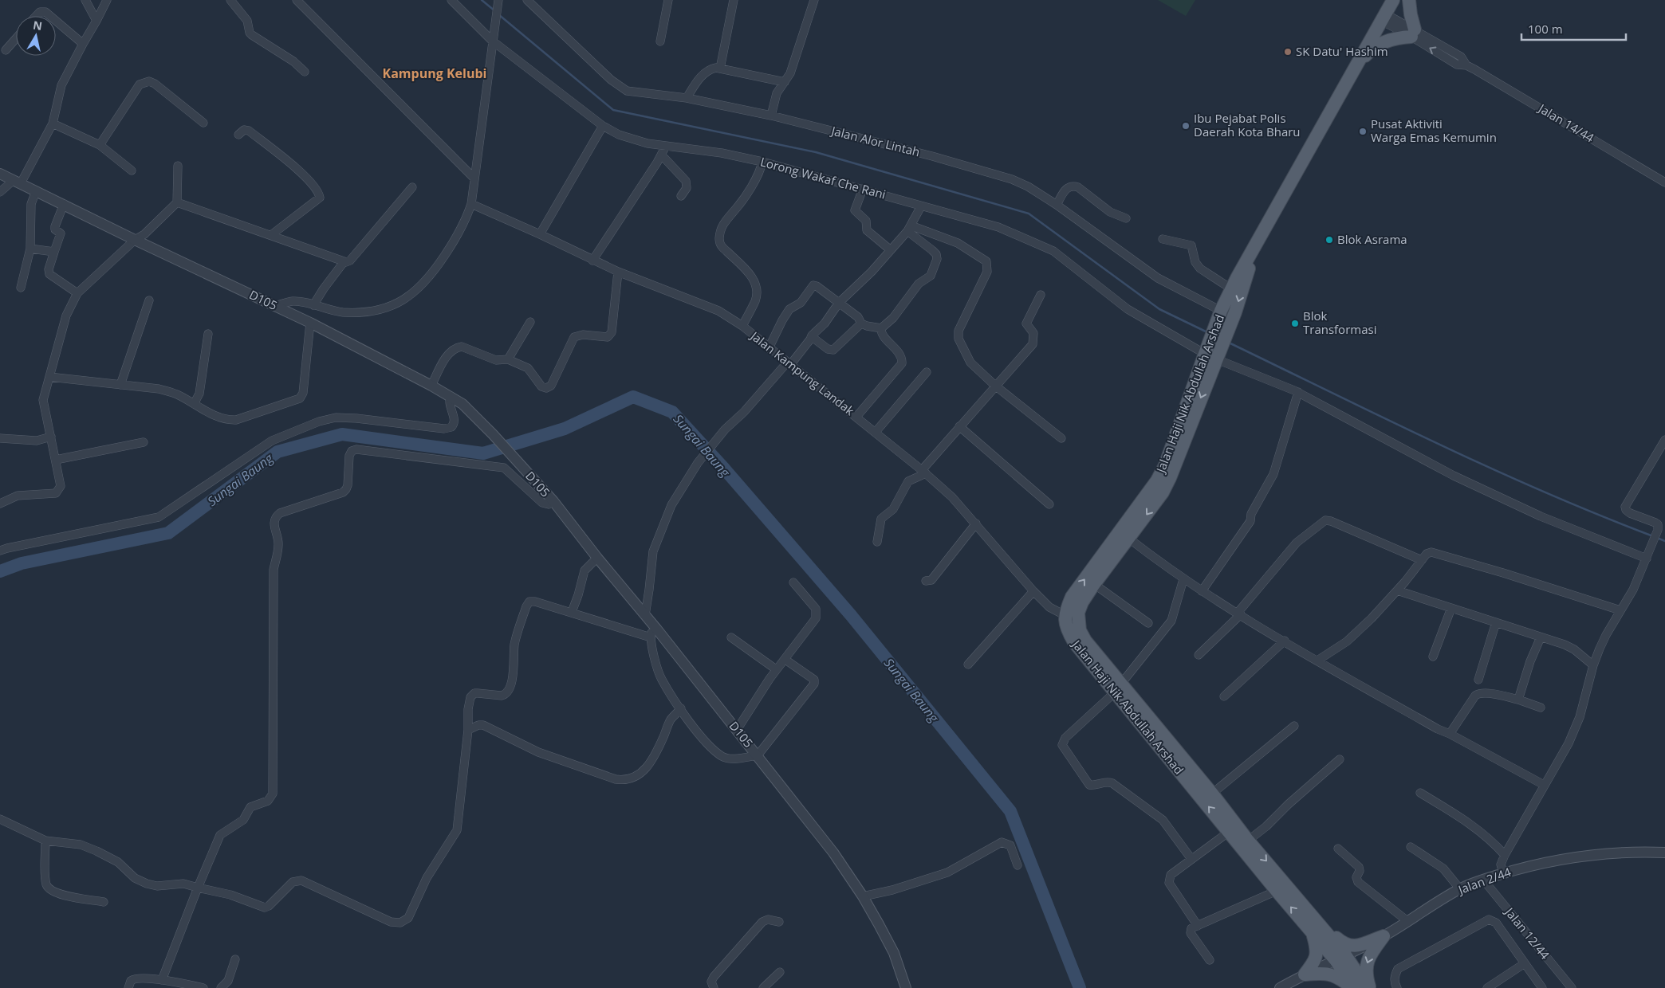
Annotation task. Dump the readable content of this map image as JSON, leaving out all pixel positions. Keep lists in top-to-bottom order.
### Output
{
  "streets": {
    "main road": ["Jalan Haji Nik Abdullah Arshad"],
    "street": [
      "Jalan 14/44",
      "Jalan Alor Lintah",
      "Lorong Wakaf Che Rani",
      "D105",
      "Jalan Kampung Landak",
      "Jalan 2/44",
      "Jalan 12/44"
    ]
  },
  "crossings": [
    ["Jalan 14/44", "Jalan Haji Nik Abdullah Arshad"],
    ["Jalan Alor Lintah", "Jalan Haji Nik Abdullah Arshad"],
    ["Lorong Wakaf Che Rani", "Jalan Haji Nik Abdullah Arshad"],
    ["Jalan Kampung Landak", "Jalan Haji Nik Abdullah Arshad"],
    ["Jalan Haji Nik Abdullah Arshad", "Jalan 2/44"],
    ["Jalan 2/44", "Jalan 12/44"]
  ],
  "districts": ["Kampung Kelubi"],
  "water": ["Sungai Baung"],
  "places": [
    "SK Datu' Hashim",
    "Ibu Pejabat Polis Daerah Kota Bharu",
    "Pusat Aktiviti Warga Emas Kemumin",
    "Blok Asrama",
    "Blok Transformasi"
  ],
  "scale_bar": "100 m",
  "north": "top"
}
